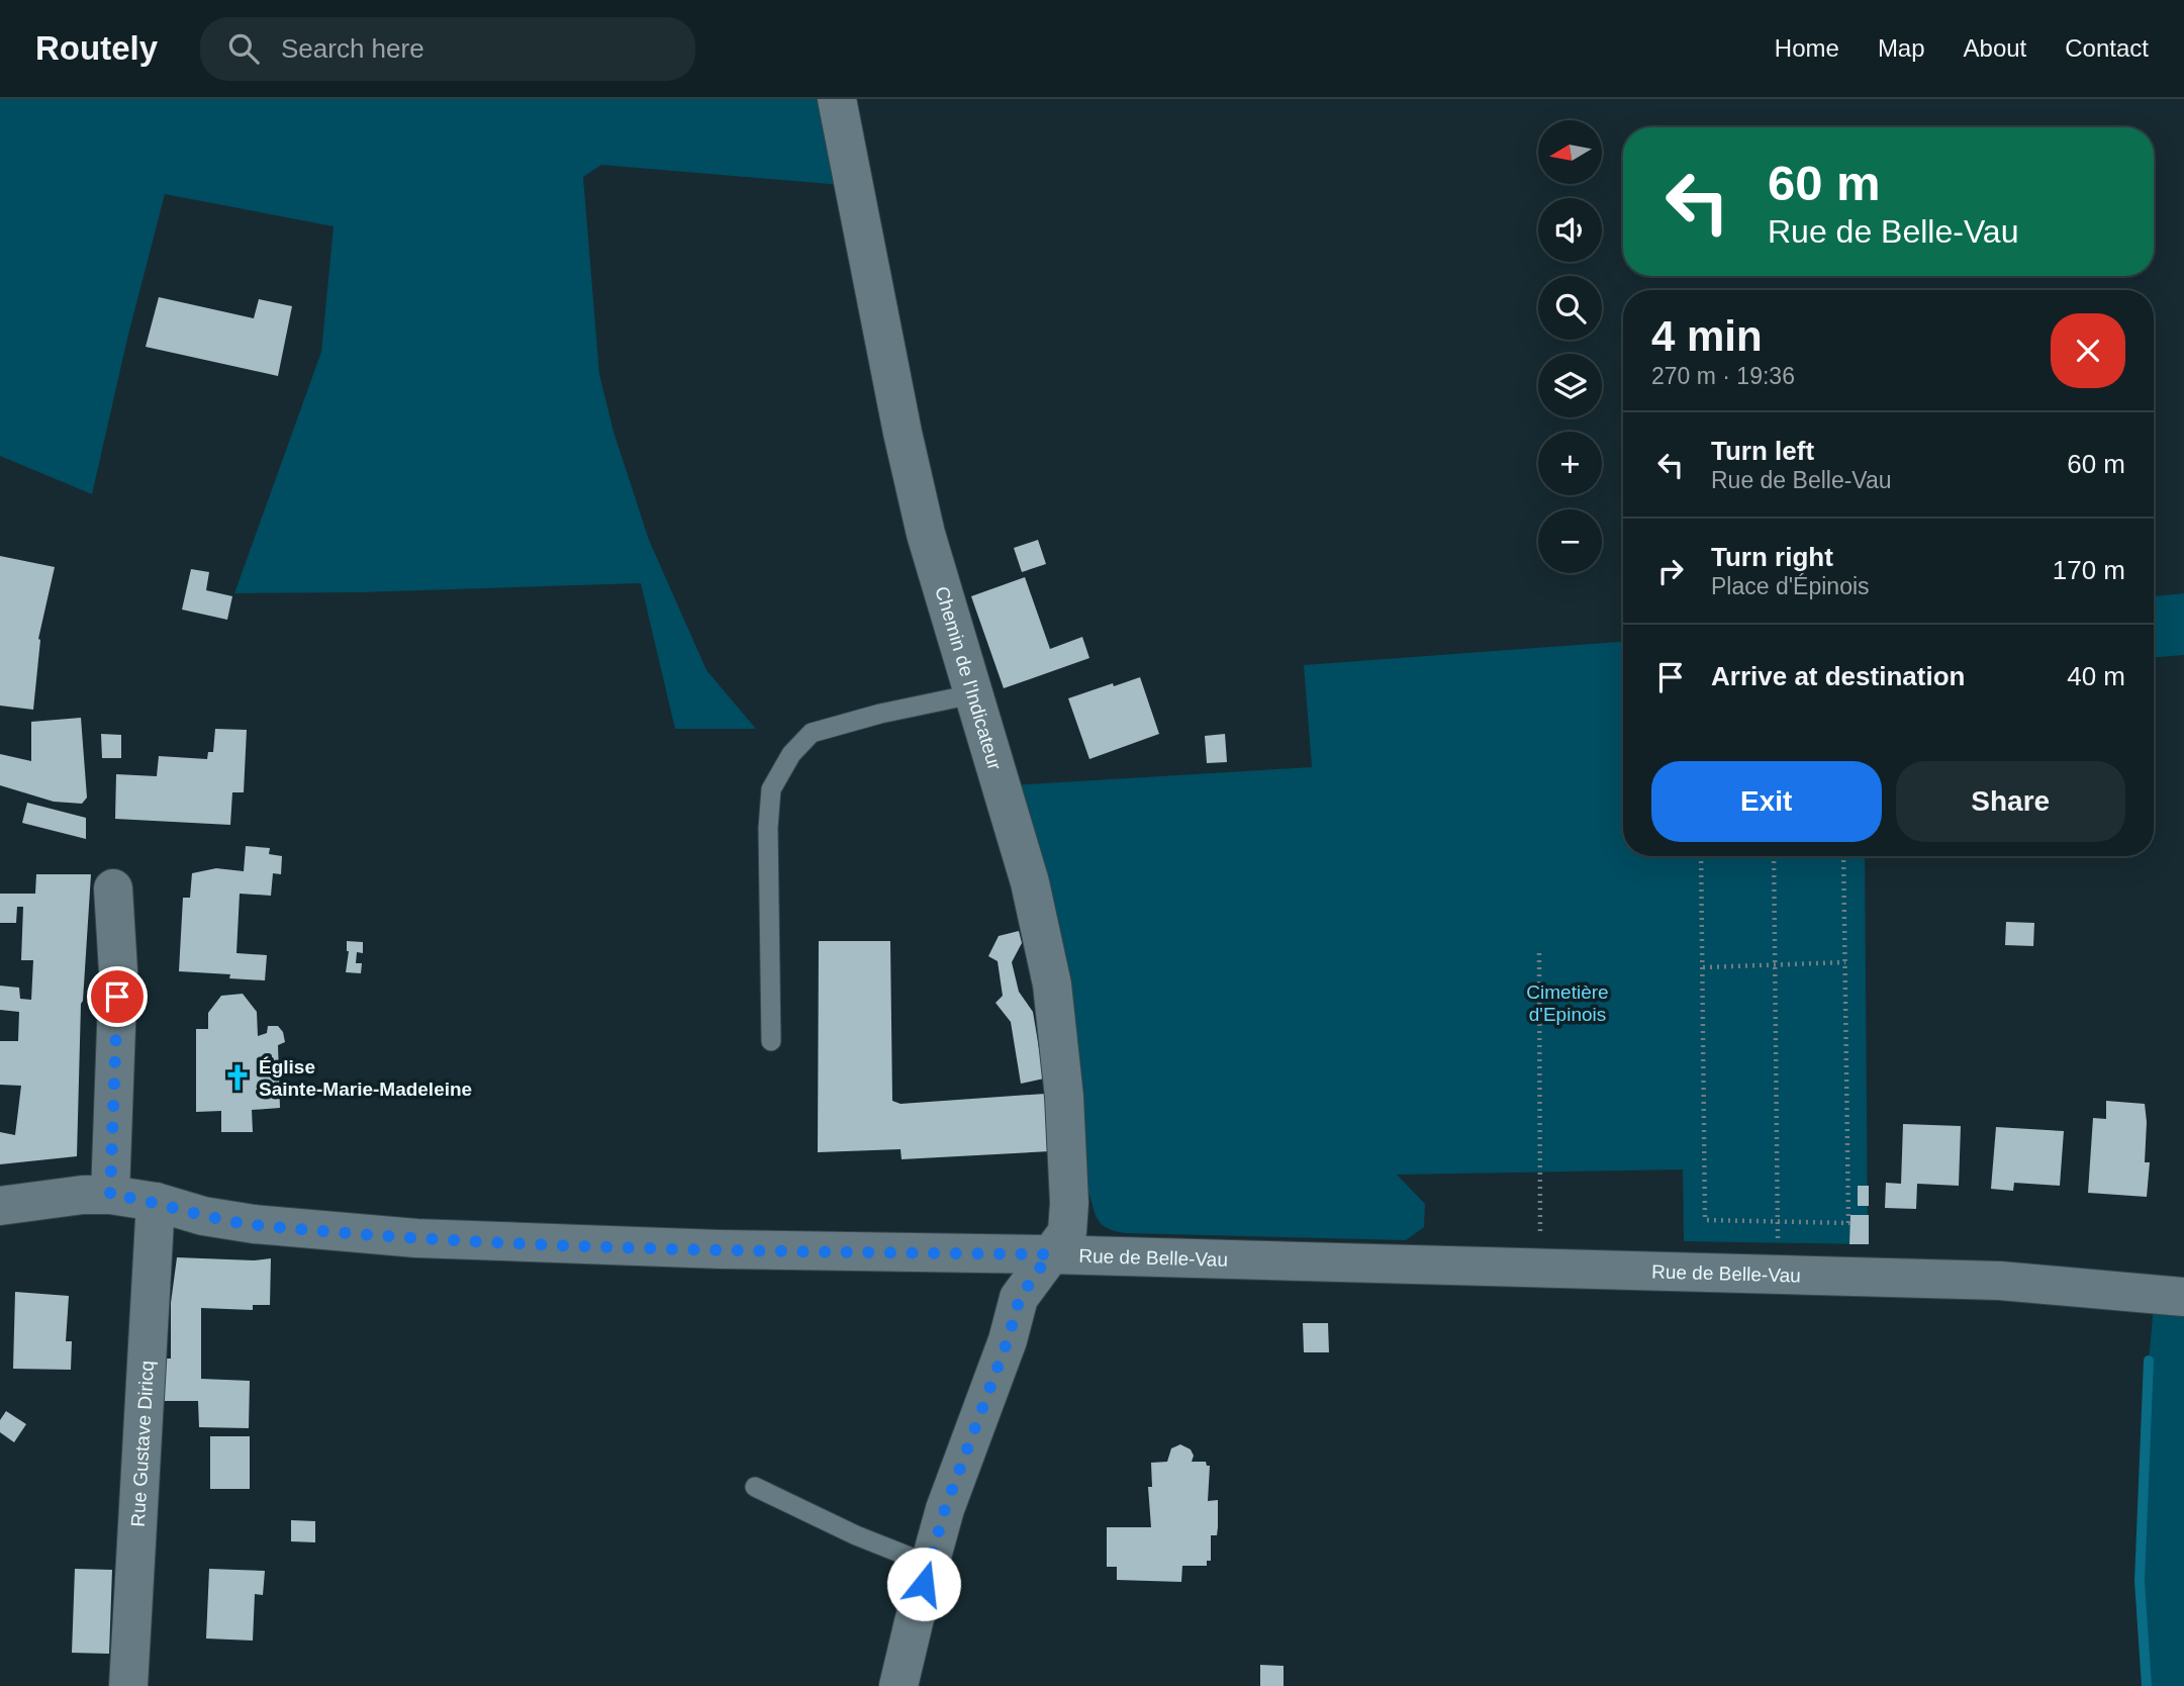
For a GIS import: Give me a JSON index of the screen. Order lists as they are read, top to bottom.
{
  "streets": {
    "street": ["Chemin de l'Indicateur", "Rue de Belle-Vau", "Rue Gustave Diricq"]
  },
  "crossings": [
    ["Chemin de l'Indicateur", "Rue de Belle-Vau"],
    ["Rue de Belle-Vau", "Rue Gustave Diricq"]
  ],
  "parks": ["Cimetière d'Epinois"],
  "places": {
    "church": ["Église Sainte-Marie-Madeleine"]
  },
  "north": "left",
  "page": {
    "header": "Routely",
    "search": "Search here",
    "nav": [
      "Home",
      "Map",
      "About",
      "Contact"
    ],
    "map_buttons": ["+", "−"],
    "turn": ["60 m", "Rue de Belle-Vau"],
    "heading": ["4 min", "270 m · 19:36"],
    "list": [
      {
        "name": "Turn left",
        "note": "Rue de Belle-Vau",
        "value": "60 m"
      },
      {
        "name": "Turn right",
        "note": "Place d'Épinois",
        "value": "170 m"
      },
      {
        "name": "Arrive at destination",
        "value": "40 m"
      }
    ],
    "buttons": ["Exit", "Share"]
  }
}
